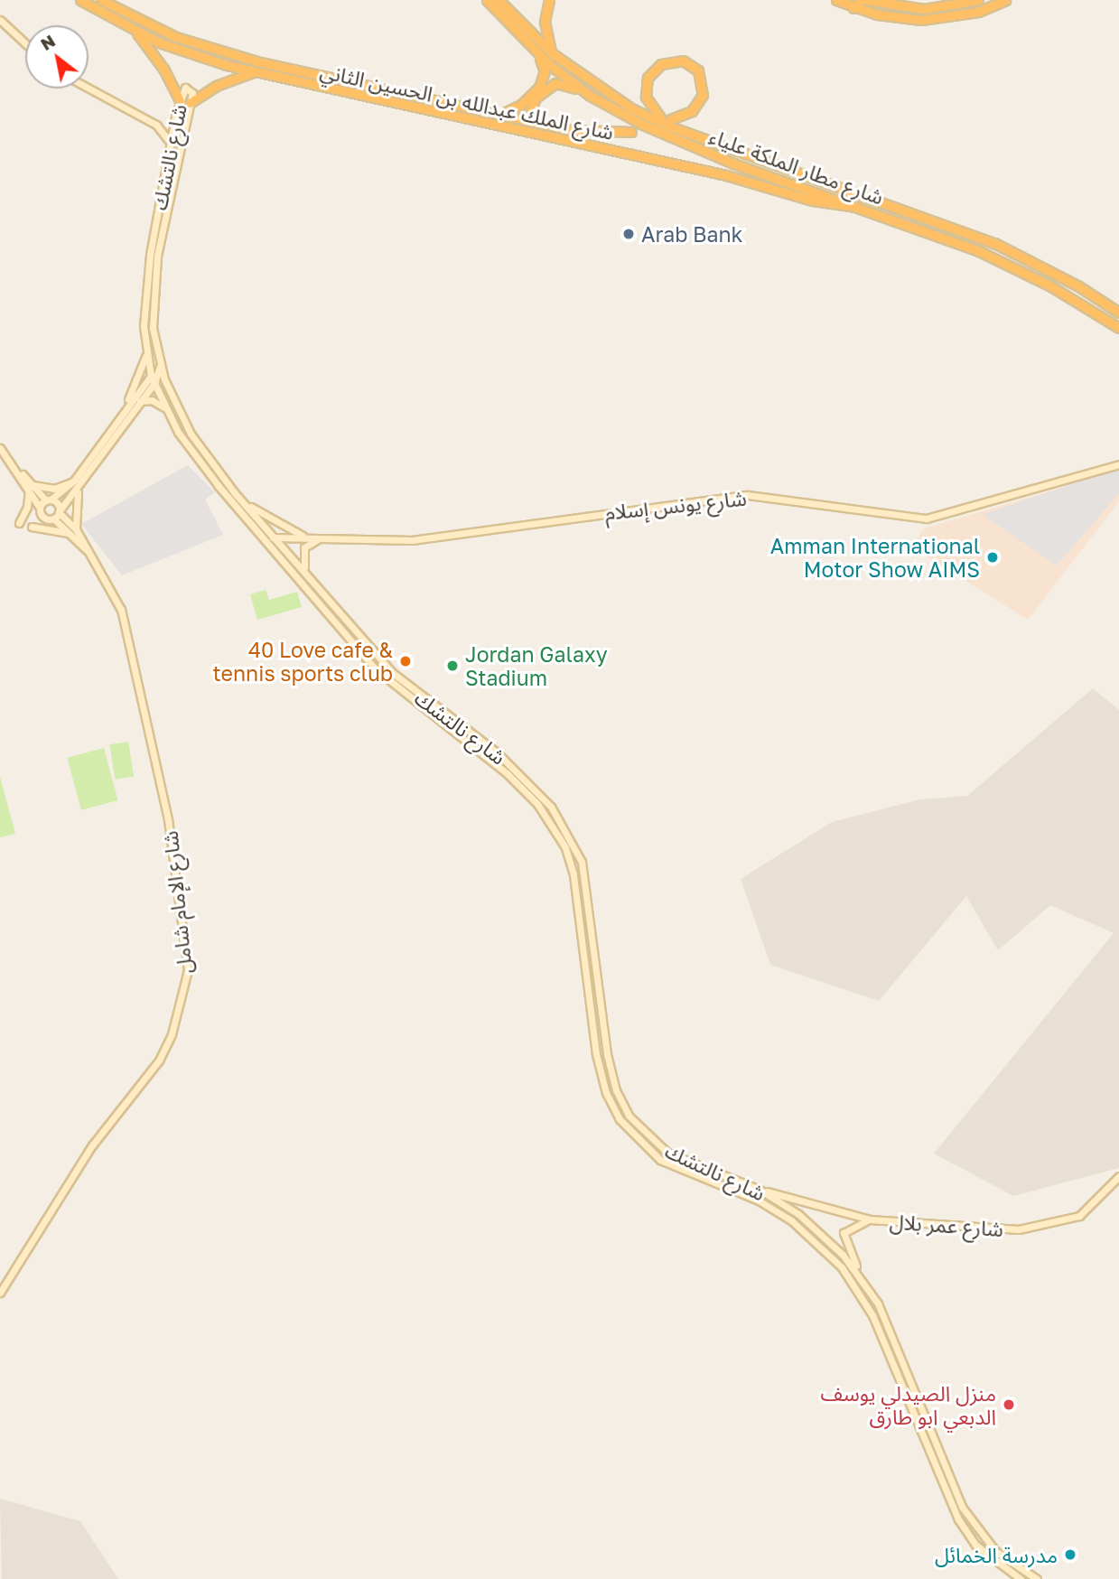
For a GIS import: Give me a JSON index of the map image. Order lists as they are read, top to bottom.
{
  "streets": {
    "highway": ["شارع الملك عبدالله بن الحسين الثاني", "شارع مطار الملكة علياء"],
    "main road": [
      "شارع نالتشك",
      "شارع يونس إسلام",
      "شارع الإمام شامل",
      "شارع عمر بلال"
    ]
  },
  "crossings": [
    ["شارع الملك عبدالله بن الحسين الثاني", "شارع مطار الملكة علياء"],
    ["شارع نالتشك", "شارع يونس إسلام"],
    ["شارع نالتشك", "شارع عمر بلال"]
  ],
  "places": [
    "Arab Bank",
    "Amman International Motor Show AIMS",
    "40 Love cafe & tennis sports club",
    "Jordan Galaxy Stadium",
    "منزل الصيدلي يوسف الدبعي ابو طارق",
    "مدرسة الخمائل"
  ],
  "north": "top left"
}
